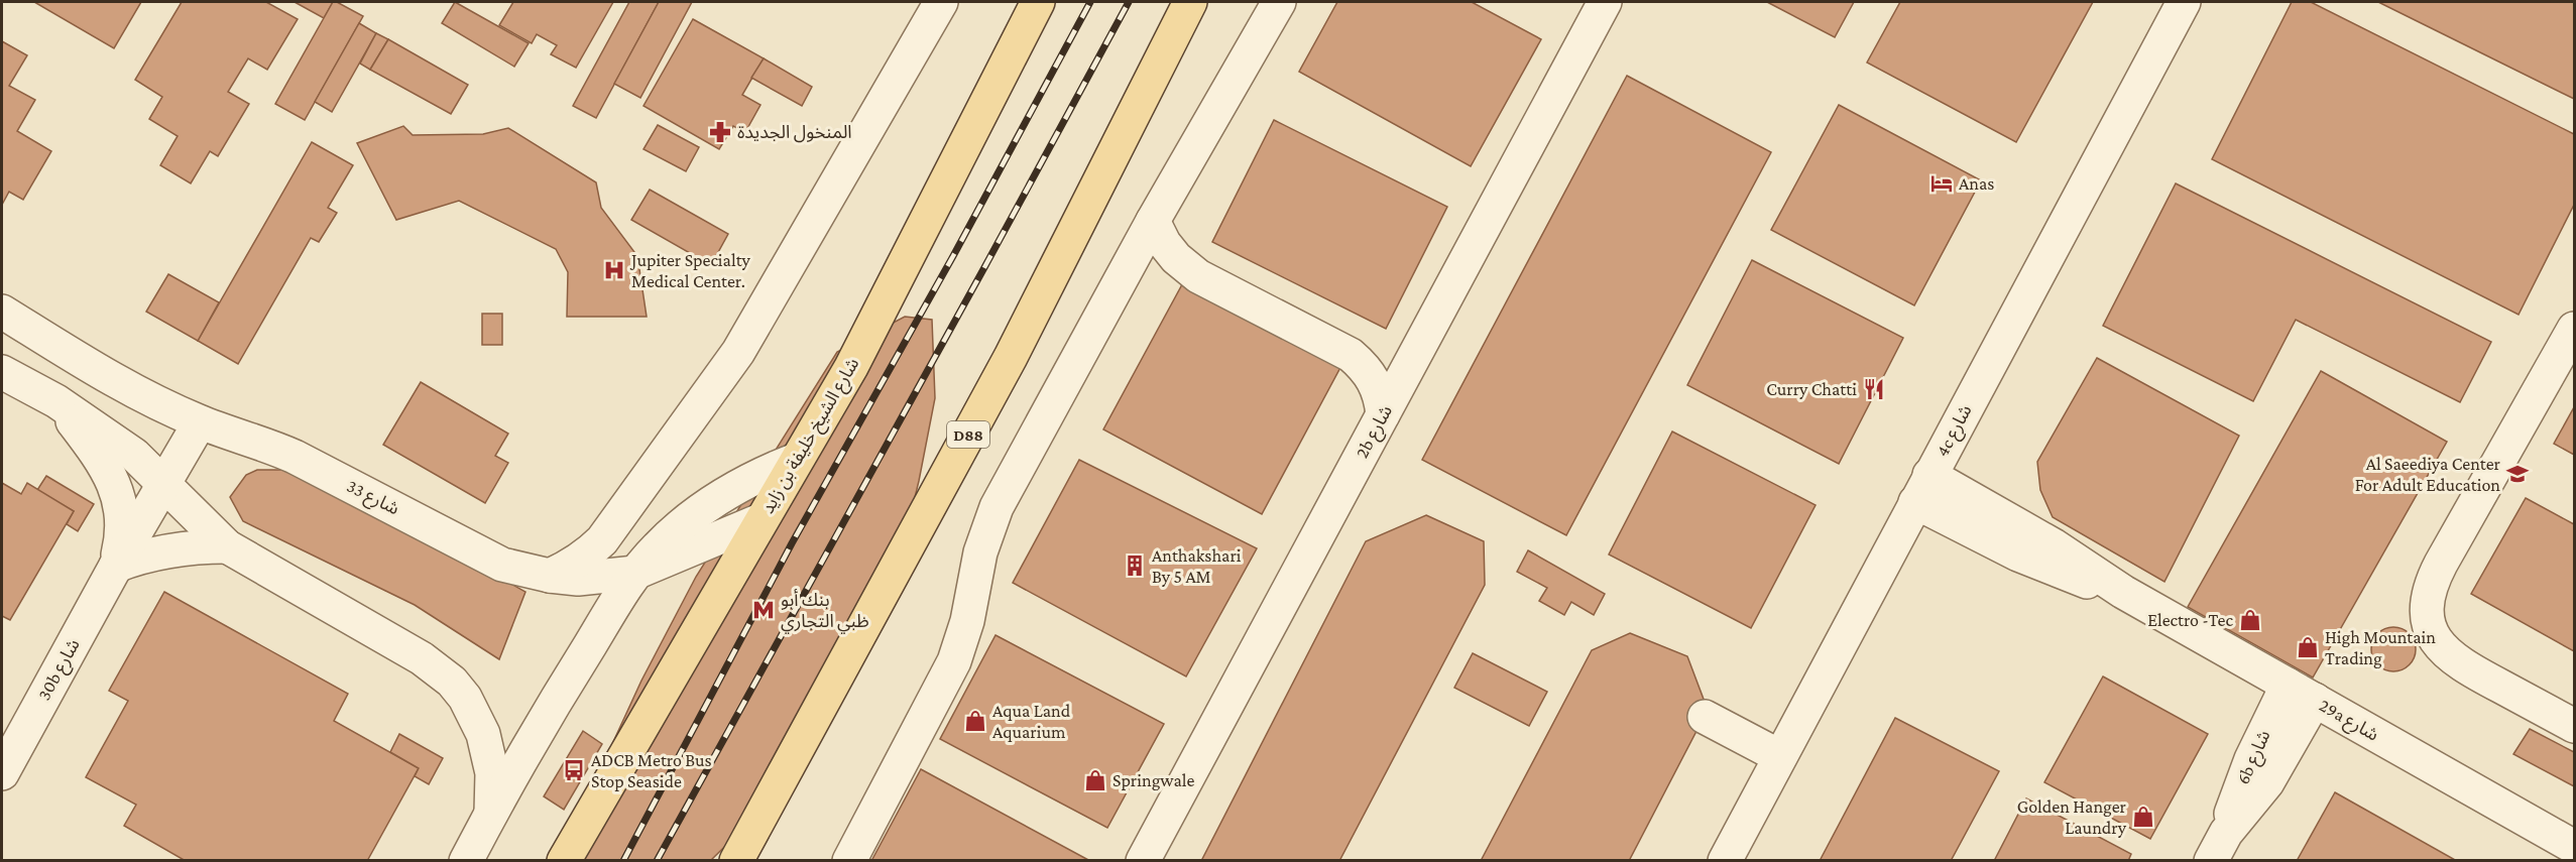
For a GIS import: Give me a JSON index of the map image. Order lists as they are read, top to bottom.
{
  "streets": {
    "main road": ["D88", "شارع الشيخ خليفة بن زايد"],
    "street": [
      "4c شارع",
      "2b شارع",
      "شارع 33",
      "30b شارع",
      "29a شارع",
      "6b شارع"
    ]
  },
  "crossings": [
    ["4c شارع", "29a شارع"],
    ["شارع الشيخ خليفة بن زايد", "شارع 33"],
    ["شارع 33", "30b شارع"],
    ["29a شارع", "6b شارع"]
  ],
  "places": {
    "pharmacy": ["المنخول الجديدة"],
    "hotel": ["Anas"],
    "hospital": ["Jupiter Specialty Medical Center."],
    "restaurant": ["Curry Chatti"],
    "school or university": ["Al Saeediya Center For Adult Education"],
    "building": ["Anthakshari By 5 AM"],
    "metro station": ["بنك أبو ظبي التجاري"],
    "shop": [
      "Electro -Tec",
      "High Mountain Trading",
      "Aqua Land Aquarium",
      "Springwale",
      "Golden Hanger Laundry"
    ],
    "bus stop": ["ADCB Metro Bus Stop Seaside"]
  }
}
